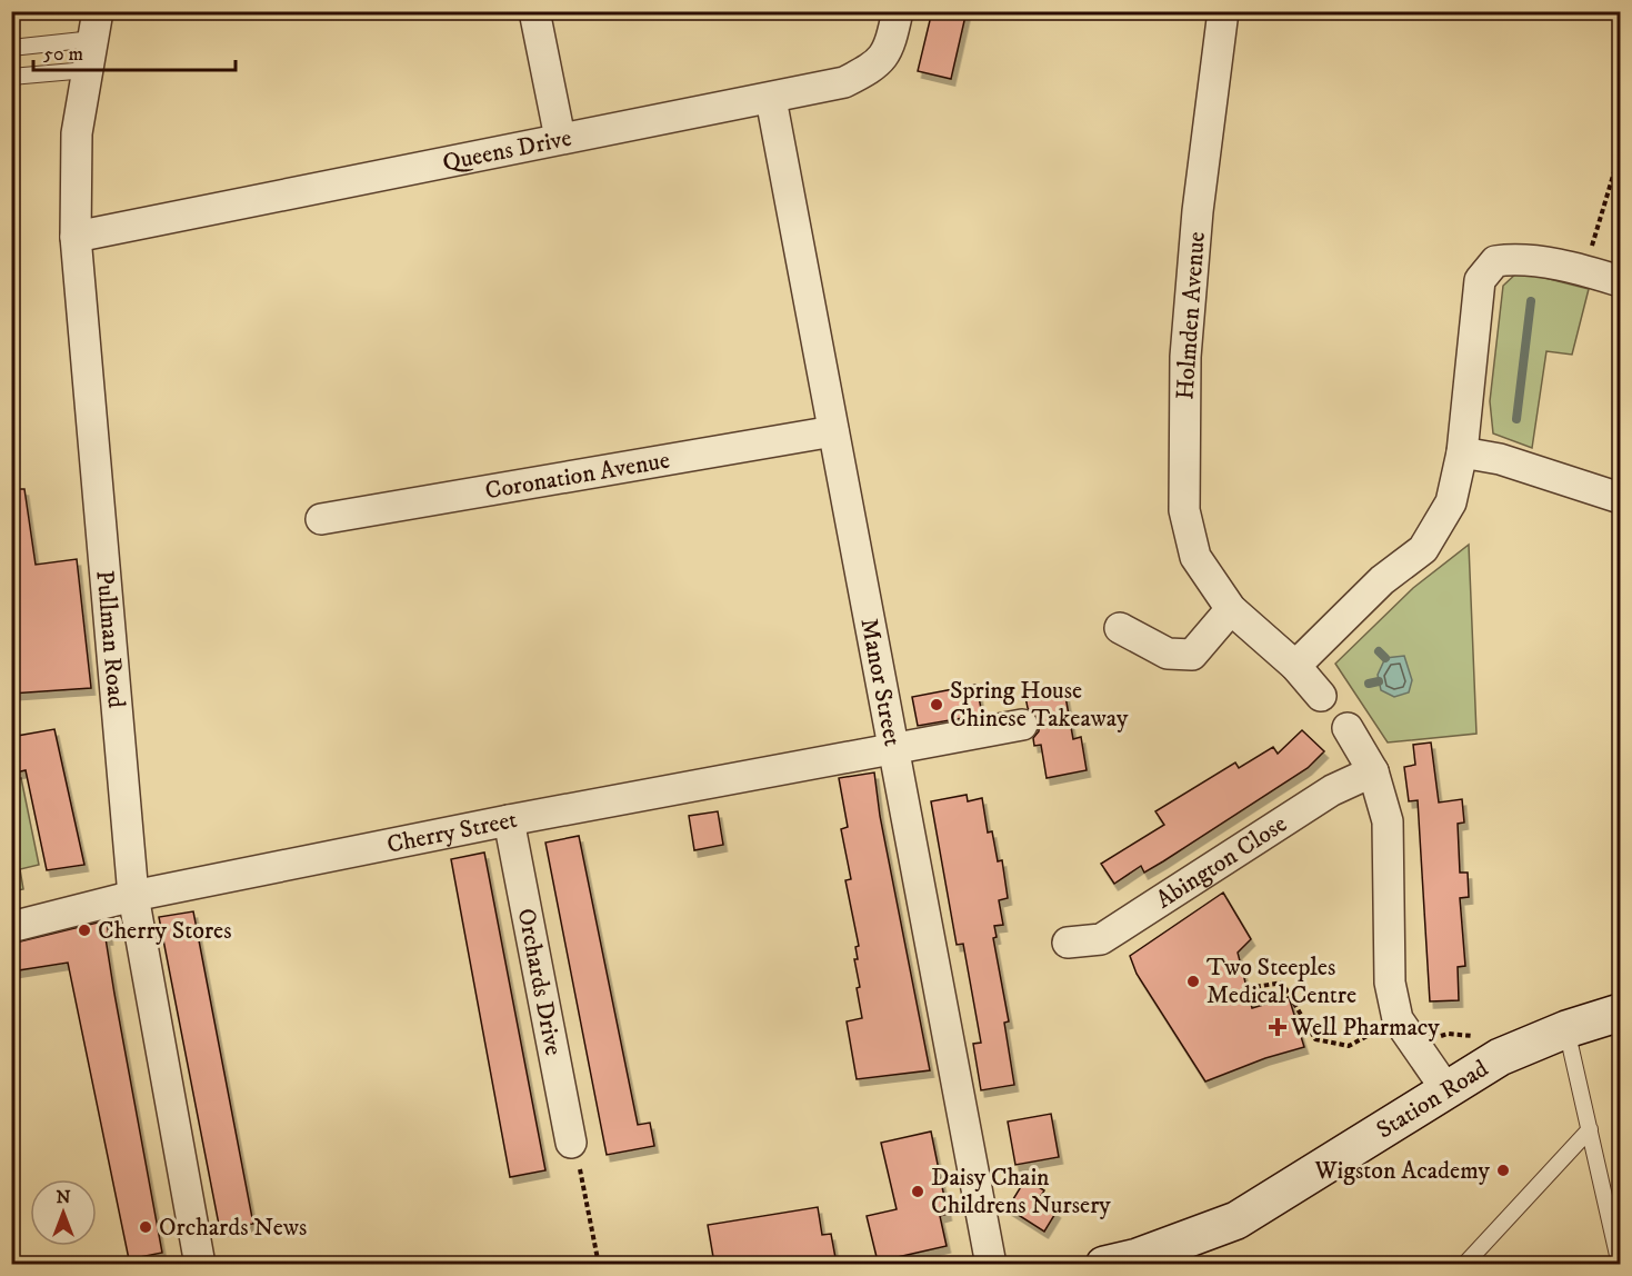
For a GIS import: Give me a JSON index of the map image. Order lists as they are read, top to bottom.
{
  "streets": {
    "main road": ["Station Road"],
    "street": [
      "Queens Drive",
      "Holmden Avenue",
      "Coronation Avenue",
      "Pullman Road",
      "Manor Street",
      "Cherry Street",
      "Abington Close",
      "Orchards Drive"
    ]
  },
  "crossings": [
    ["Queens Drive", "Pullman Road"],
    ["Queens Drive", "Manor Street"],
    ["Coronation Avenue", "Manor Street"],
    ["Pullman Road", "Cherry Street"],
    ["Manor Street", "Cherry Street"],
    ["Cherry Street", "Orchards Drive"]
  ],
  "places": {
    "other": [
      "Spring House Chinese Takeaway",
      "Cherry Stores",
      "Two Steeples Medical Centre",
      "Wigston Academy",
      "Daisy Chain Childrens Nursery",
      "Orchards News"
    ],
    "health": ["Well Pharmacy"]
  },
  "scale_bar": "50 m",
  "north": "top"
}
